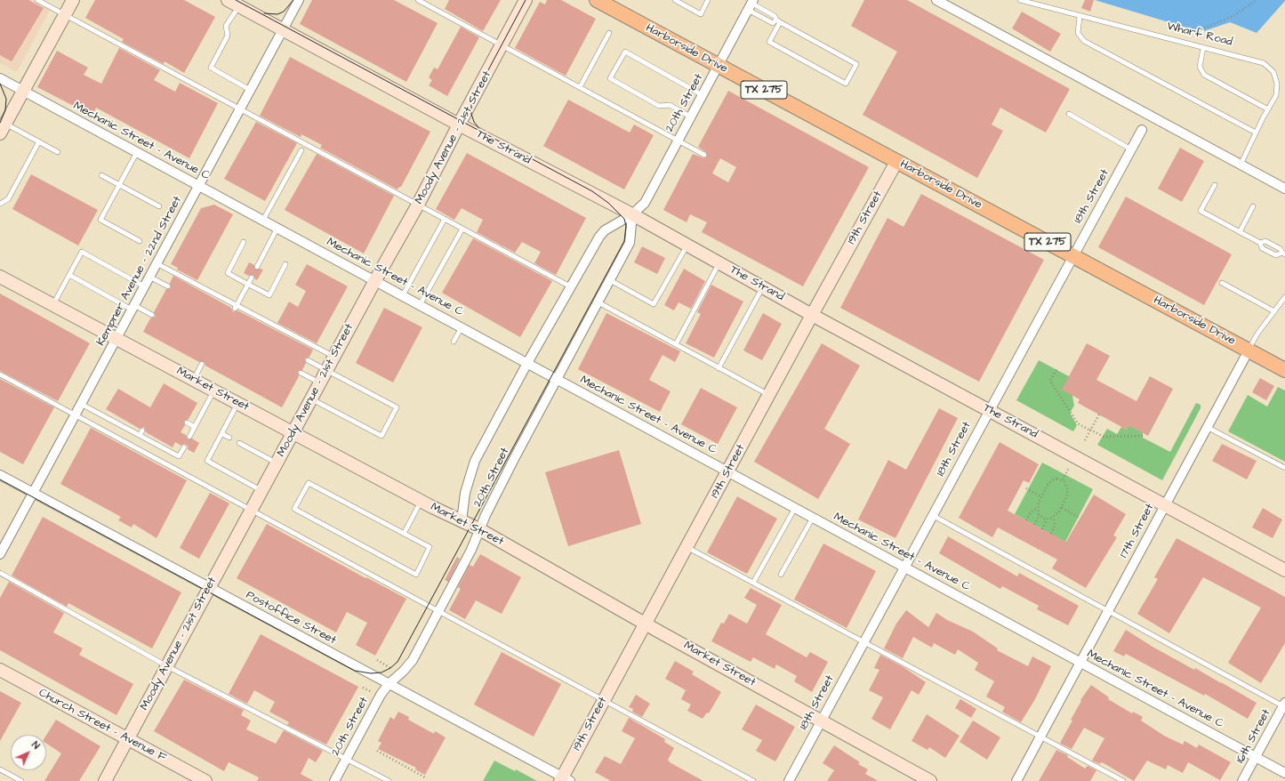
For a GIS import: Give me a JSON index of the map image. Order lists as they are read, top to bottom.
{
  "streets": {
    "main road": ["Harborside Drive", "TX 275"],
    "street": [
      "20th Street",
      "Moody Avenue - 21st Street",
      "Mechanic Street - Avenue C",
      "The Strand",
      "18th Street",
      "19th Street",
      "Kempner Avenue - 22nd Street",
      "Market Street",
      "17th Street",
      "Postoffice Street",
      "Church Street - Avenue F",
      "16th Street"
    ],
    "lane": ["Wharf Road"]
  },
  "crossings": [
    ["Harborside Drive", "20th Street"],
    ["Harborside Drive", "18th Street"],
    ["Harborside Drive", "19th Street"],
    ["Harborside Drive", "17th Street"],
    ["20th Street", "Mechanic Street - Avenue C"],
    ["20th Street", "The Strand"],
    ["20th Street", "Market Street"],
    ["20th Street", "Postoffice Street"],
    ["Moody Avenue - 21st Street", "Mechanic Street - Avenue C"],
    ["Moody Avenue - 21st Street", "The Strand"],
    ["Moody Avenue - 21st Street", "Market Street"],
    ["Moody Avenue - 21st Street", "Postoffice Street"],
    ["Moody Avenue - 21st Street", "Church Street - Avenue F"],
    ["Mechanic Street - Avenue C", "18th Street"],
    ["Mechanic Street - Avenue C", "19th Street"],
    ["Mechanic Street - Avenue C", "Kempner Avenue - 22nd Street"],
    ["Mechanic Street - Avenue C", "17th Street"],
    ["Mechanic Street - Avenue C", "16th Street"],
    ["The Strand", "18th Street"],
    ["The Strand", "19th Street"],
    ["The Strand", "Kempner Avenue - 22nd Street"],
    ["The Strand", "17th Street"],
    ["18th Street", "Market Street"],
    ["19th Street", "Market Street"],
    ["19th Street", "Postoffice Street"],
    ["Kempner Avenue - 22nd Street", "Market Street"],
    ["Kempner Avenue - 22nd Street", "Postoffice Street"]
  ],
  "north": "top right"
}
